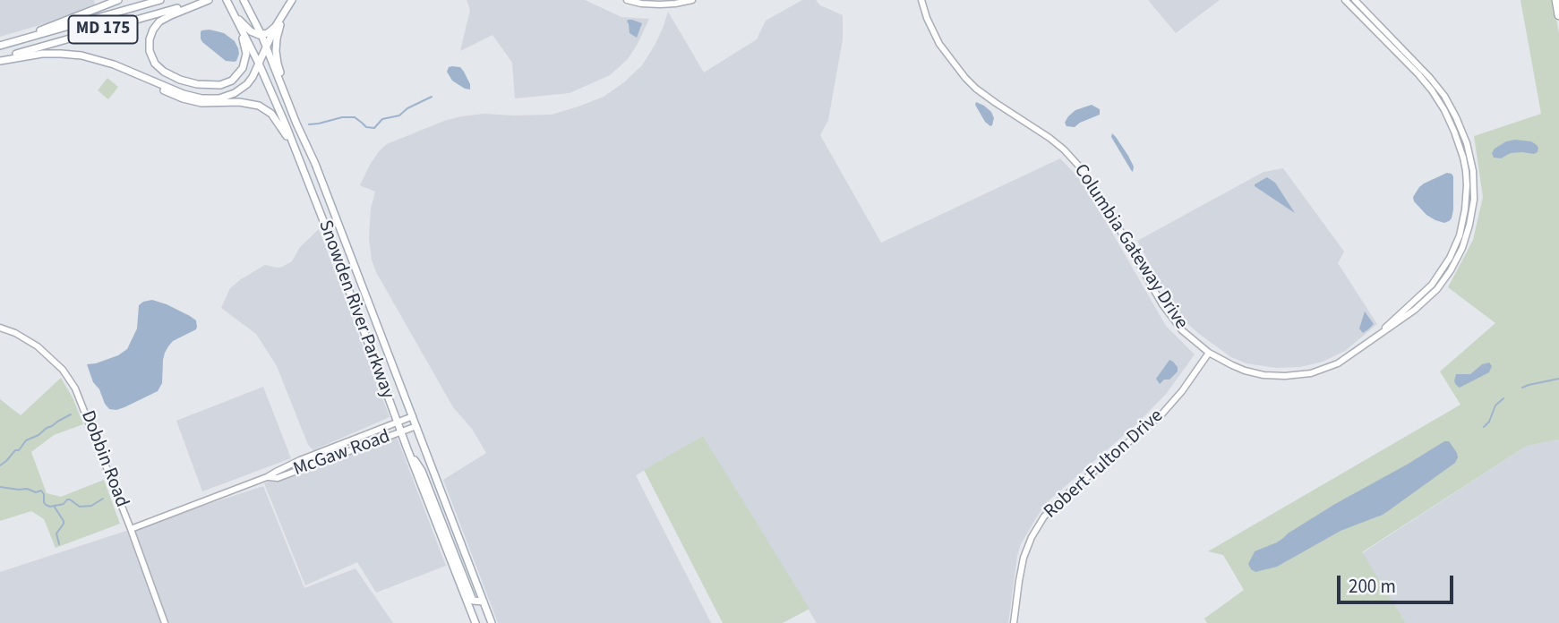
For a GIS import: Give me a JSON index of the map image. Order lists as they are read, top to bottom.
{
  "streets": {
    "main road": ["MD 175", "Snowden River Parkway"],
    "street": [
      "Columbia Gateway Drive",
      "McGaw Road",
      "Dobbin Road",
      "Robert Fulton Drive"
    ]
  },
  "crossings": [
    ["Columbia Gateway Drive", "Robert Fulton Drive"],
    ["Snowden River Parkway", "McGaw Road"],
    ["McGaw Road", "Dobbin Road"]
  ],
  "scale_bar": "200 m"
}
